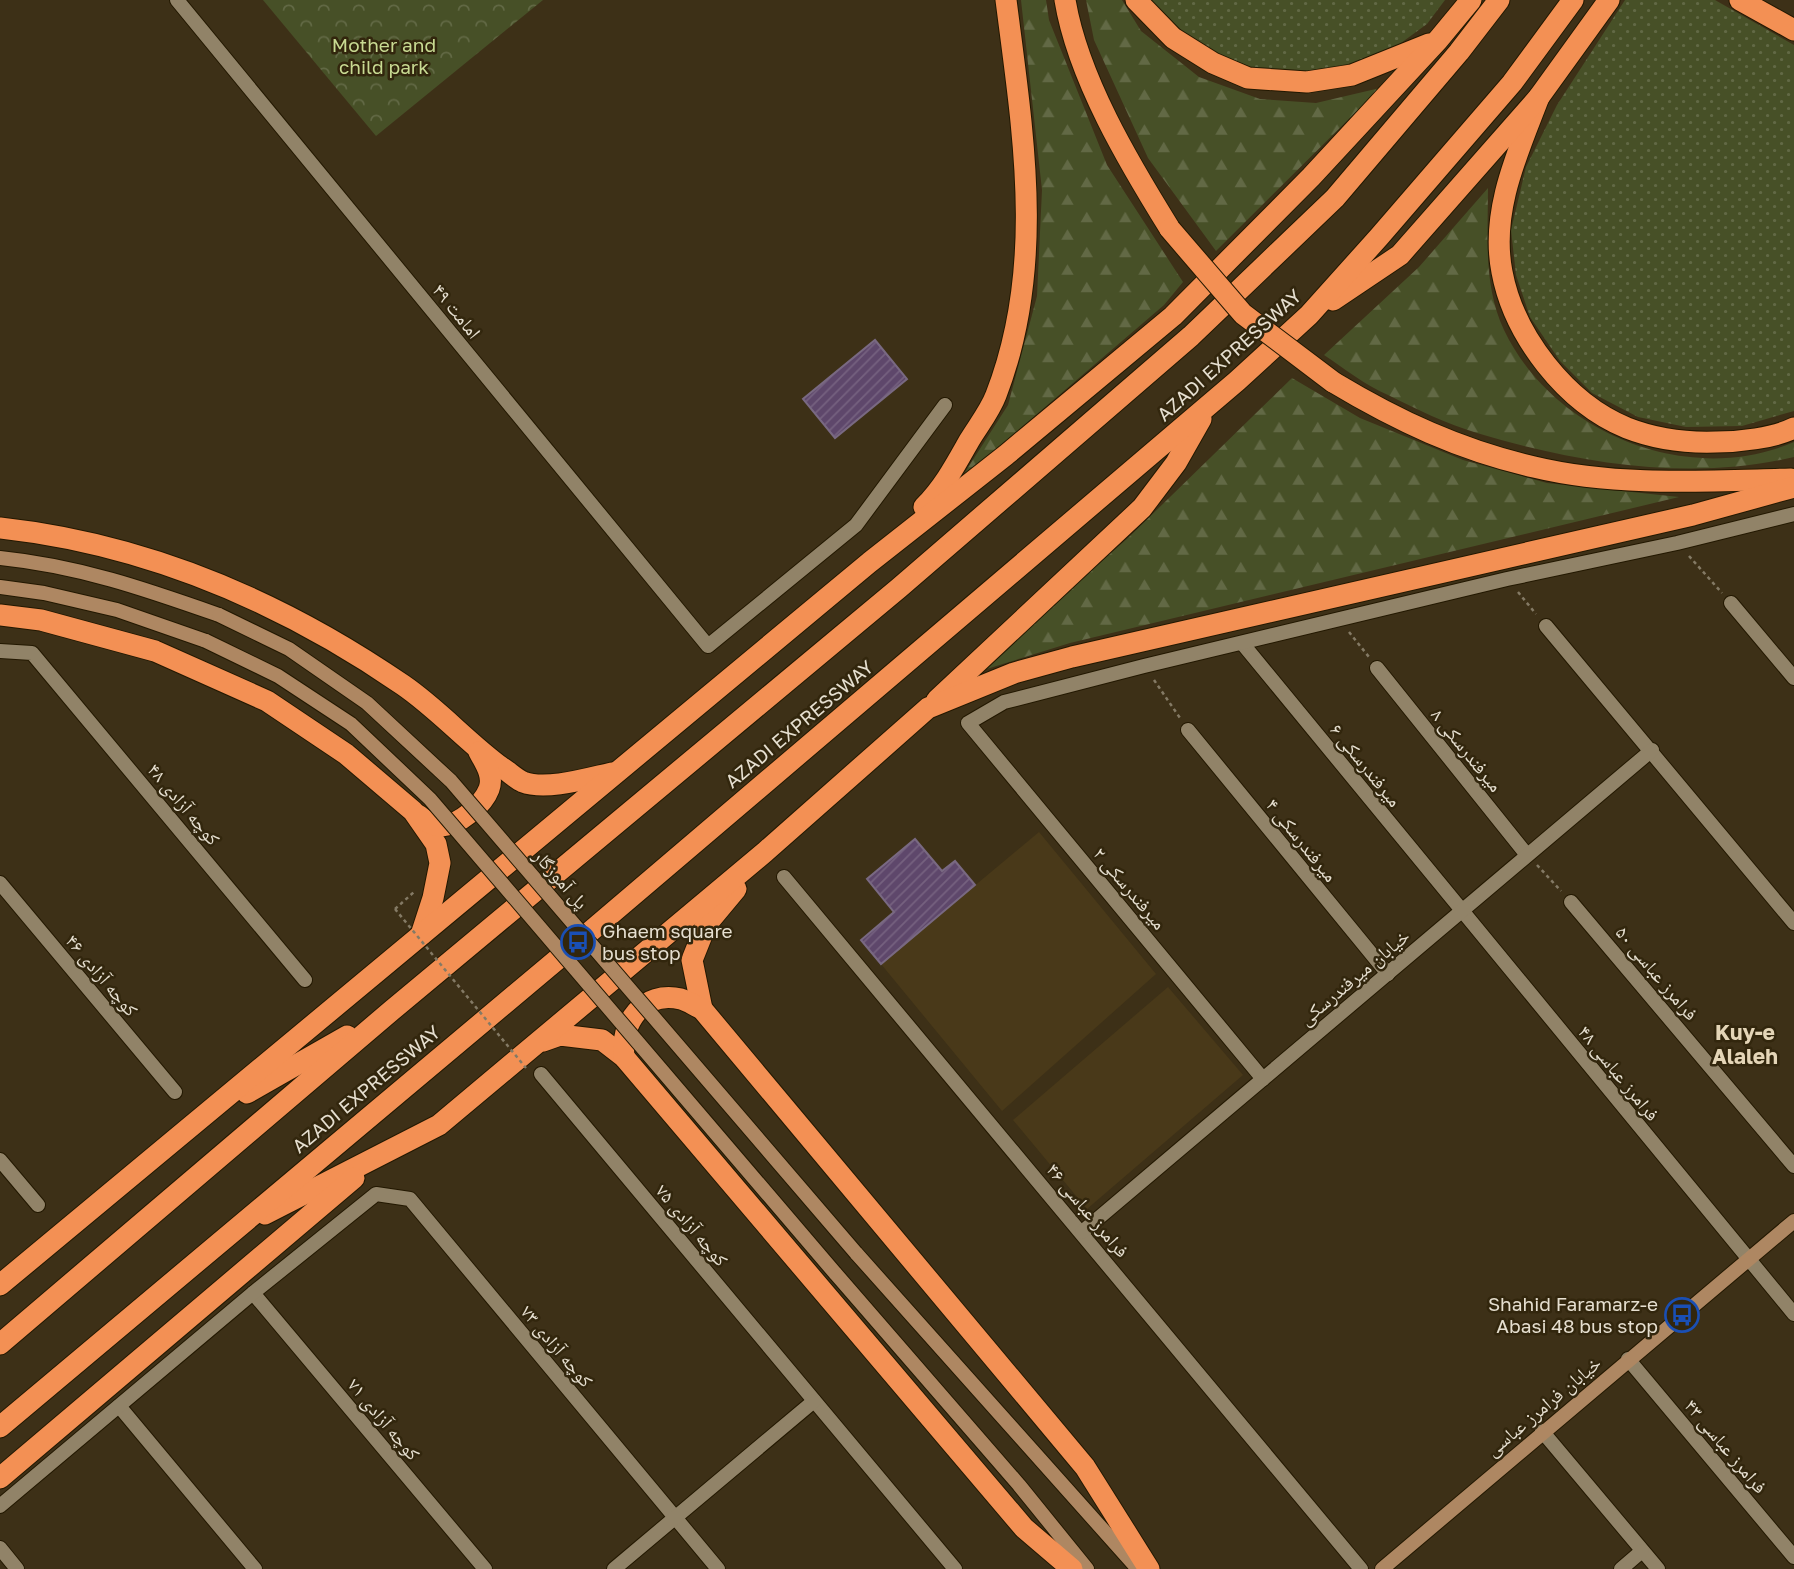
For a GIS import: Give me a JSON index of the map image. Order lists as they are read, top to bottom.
{
  "streets": {
    "highway": ["AZADI EXPRESSWAY"],
    "main road": ["پل آموزگار", "خیابان فرامرز عباسی"],
    "street": [
      "امامت ۴۹",
      "میرفندرسکی ۸",
      "میرفندرسکی ۶",
      "کوچه آزادی ۴۸",
      "میرفندرسکی ۴",
      "میرفندرسکی ۲",
      "فرامرز عباسی ۵۰",
      "کوچه آزادی ۴۶",
      "خیابان میرفندرسکی",
      "فرامرز عباسی ۴۸",
      "فرامرز عباسی ۴۶",
      "کوچه آزادی ۷۵",
      "کوچه آزادی ۷۳",
      "کوچه آزادی ۷۱",
      "فرامرز عباسی ۴۳"
    ]
  },
  "crossings": [
    ["میرفندرسکی ۸", "خیابان میرفندرسکی"],
    ["میرفندرسکی ۶", "خیابان میرفندرسکی"],
    ["میرفندرسکی ۶", "فرامرز عباسی ۴۸"],
    ["میرفندرسکی ۴", "خیابان میرفندرسکی"],
    ["میرفندرسکی ۲", "خیابان میرفندرسکی"],
    ["خیابان میرفندرسکی", "فرامرز عباسی ۴۸"],
    ["خیابان میرفندرسکی", "فرامرز عباسی ۴۶"],
    ["فرامرز عباسی ۴۸", "خیابان فرامرز عباسی"],
    ["کوچه آزادی ۷۳", "کوچه آزادی ۷۱"],
    ["خیابان فرامرز عباسی", "فرامرز عباسی ۴۳"]
  ],
  "districts": ["Kuy-e Alaleh"],
  "parks": ["Mother and child park"],
  "places": {
    "bus stop": ["Ghaem square bus stop", "Shahid Faramarz-e Abasi 48 bus stop"]
  }
}
